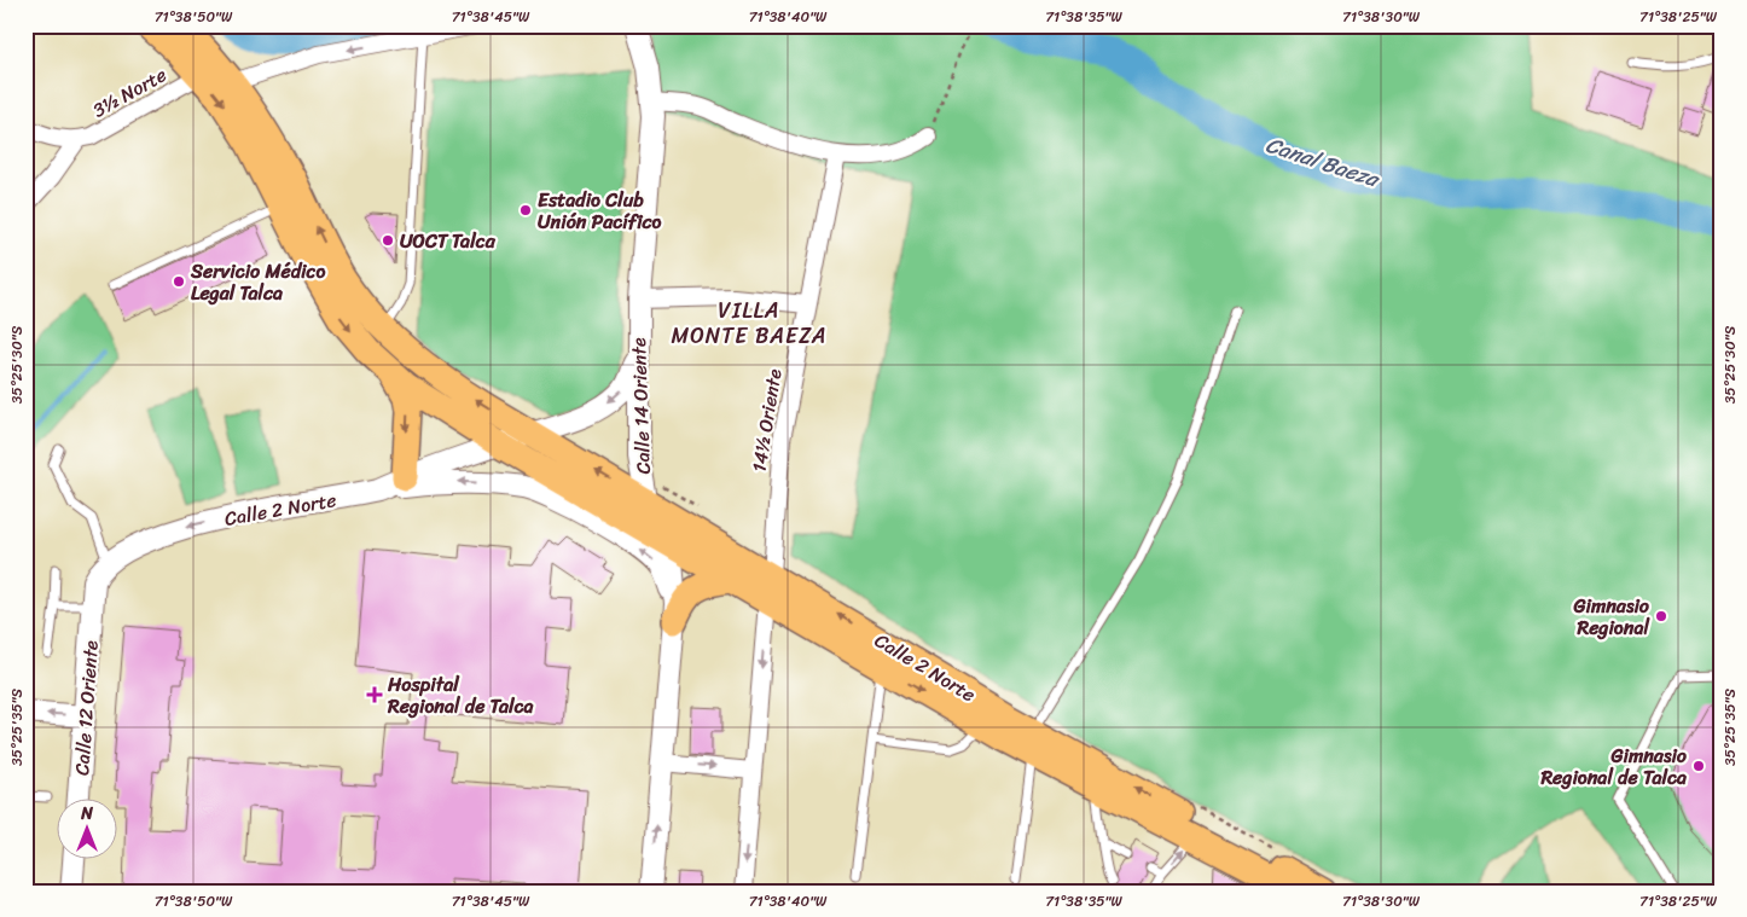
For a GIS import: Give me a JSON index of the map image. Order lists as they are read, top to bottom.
{
  "streets": {
    "main road": ["Calle 2 Norte"],
    "street": [
      "3½ Norte",
      "Calle 14 Oriente",
      "14½ Oriente",
      "Calle 12 Oriente"
    ]
  },
  "crossings": [
    ["Calle 14 Oriente", "Calle 2 Norte"],
    ["14½ Oriente", "Calle 2 Norte"]
  ],
  "districts": ["VILLA MONTE BAEZA"],
  "water": ["Canal Baeza"],
  "places": {
    "other": [
      "Estadio Club Unión Pacífico",
      "UOCT Talca",
      "Servicio Médico Legal Talca",
      "Gimnasio Regional",
      "Gimnasio Regional de Talca"
    ],
    "health": ["Hospital Regional de Talca"]
  },
  "north": "top",
  "coordinates": [
    "71°38'50\"W",
    "71°38'45\"W",
    "71°38'40\"W",
    "71°38'35\"W",
    "71°38'30\"W",
    "71°38'25\"W",
    "35°25'30\"S",
    "35°25'35\"S"
  ]
}
